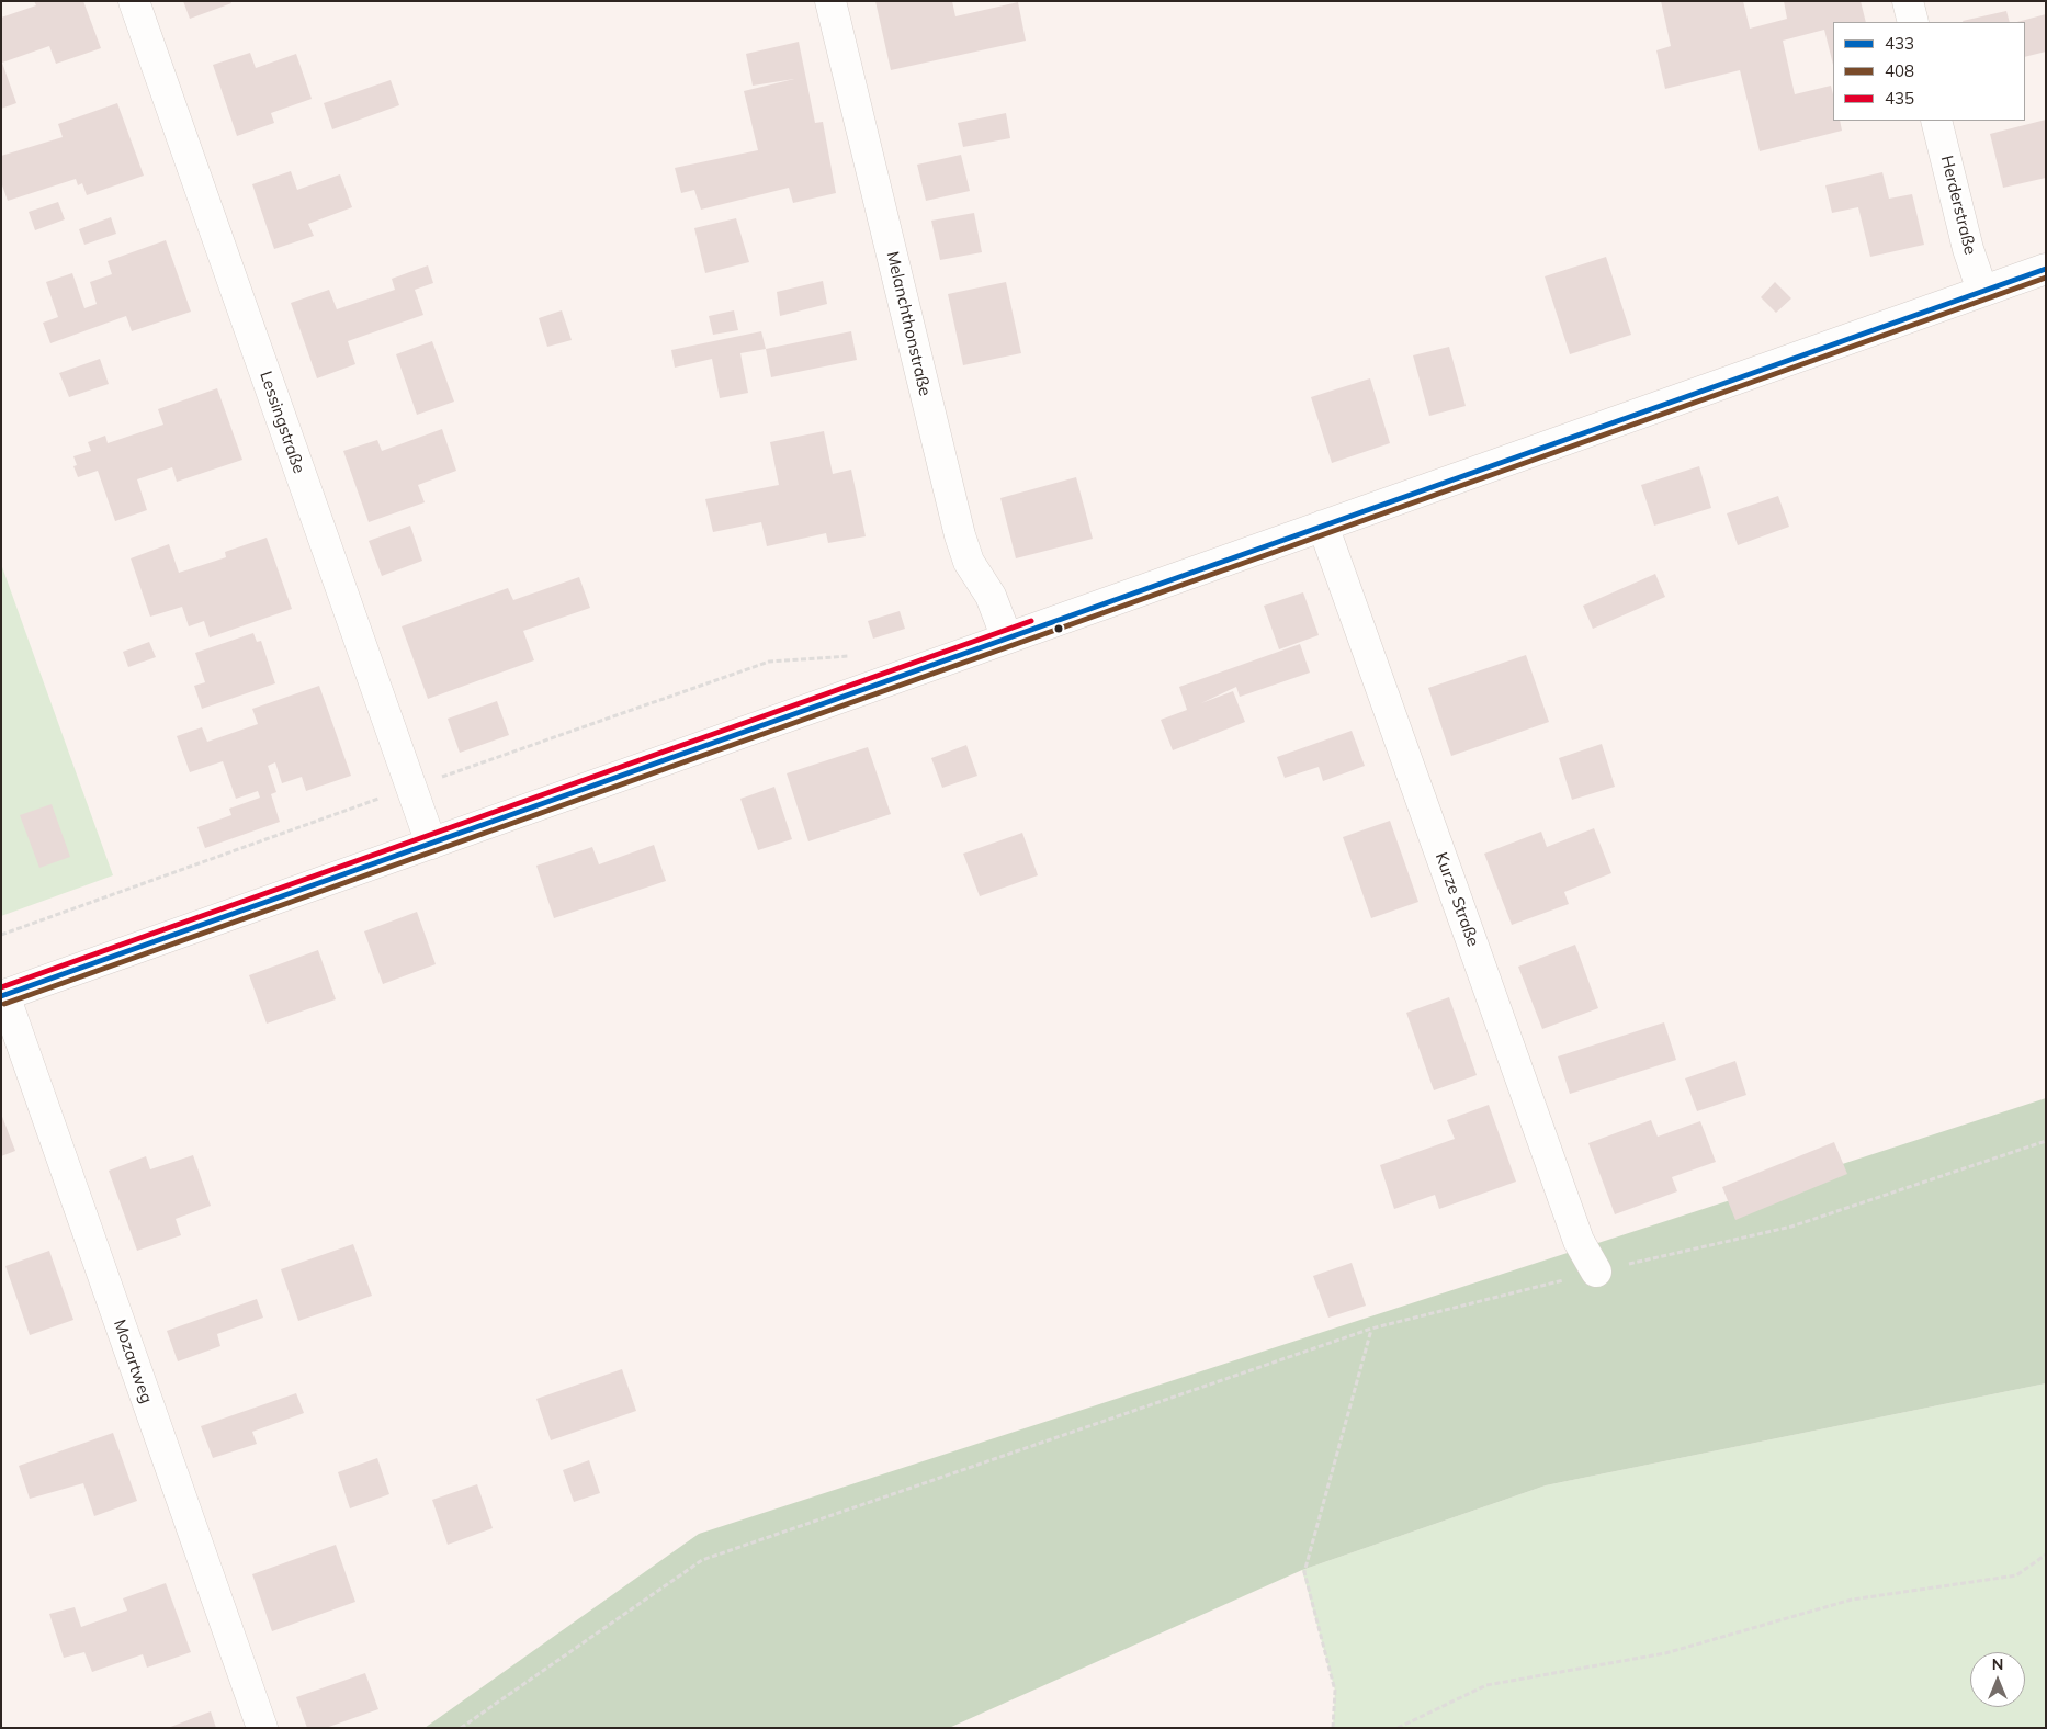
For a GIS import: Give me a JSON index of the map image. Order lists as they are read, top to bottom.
{
  "streets": {
    "street": [
      "Herderstraße",
      "Melanchthonstraße",
      "Lessingstraße",
      "Kurze Straße",
      "Mozartweg"
    ]
  },
  "lines": ["transit line 433", "transit line 408", "transit line 435"],
  "legend": ["433", "408", "435"],
  "north": "top"
}
